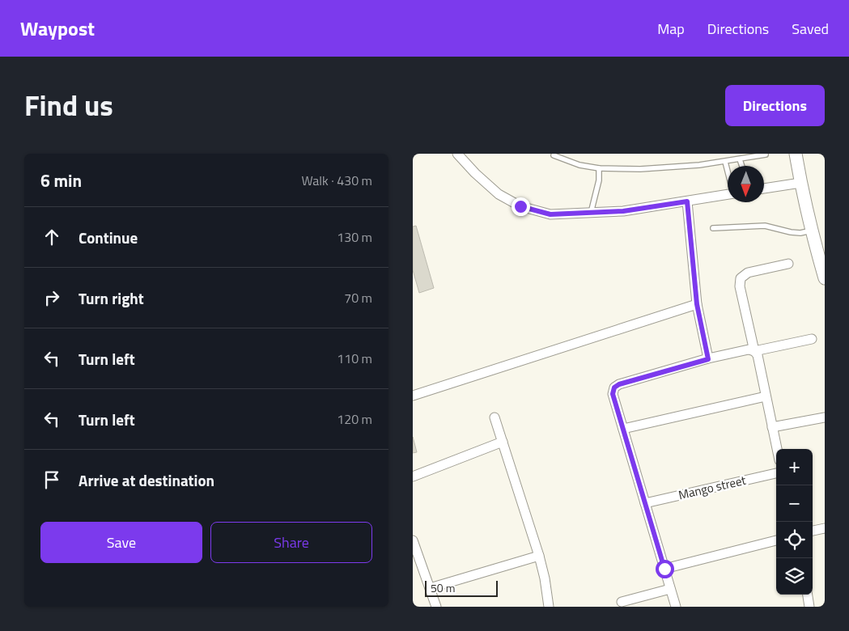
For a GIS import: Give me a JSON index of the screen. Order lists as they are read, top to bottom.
{
  "streets": {
    "street": ["Mango street"]
  },
  "scale_bar": "50 m",
  "north": "bottom",
  "page": {
    "header": "Waypost",
    "nav": ["Map", "Directions", "Saved"],
    "title": "Find us",
    "buttons": [
      "Directions",
      ["Save", "Share"]
    ],
    "heading": ["6 min", "Walk · 430 m"],
    "list": [
      ["Continue", "130 m"],
      ["Turn right", "70 m"],
      ["Turn left", "110 m"],
      ["Turn left", "120 m"],
      "Arrive at destination"
    ],
    "map_buttons": ["+", "−"],
    "scale": "50 m"
  }
}
